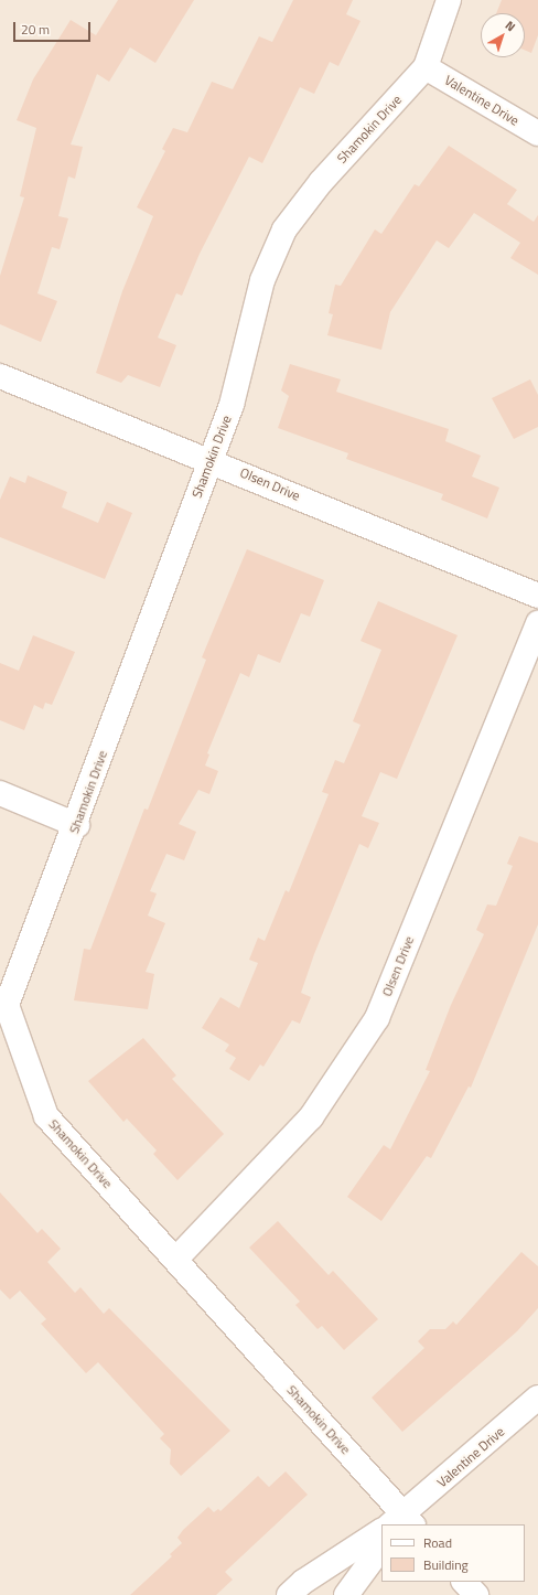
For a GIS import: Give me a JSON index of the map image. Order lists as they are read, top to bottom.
{
  "streets": {
    "street": ["Valentine Drive", "Shamokin Drive", "Olsen Drive"]
  },
  "crossings": [
    ["Valentine Drive", "Shamokin Drive"],
    ["Shamokin Drive", "Olsen Drive"]
  ],
  "legend": ["Road", "Building"],
  "scale_bar": "20 m",
  "north": "top right"
}
